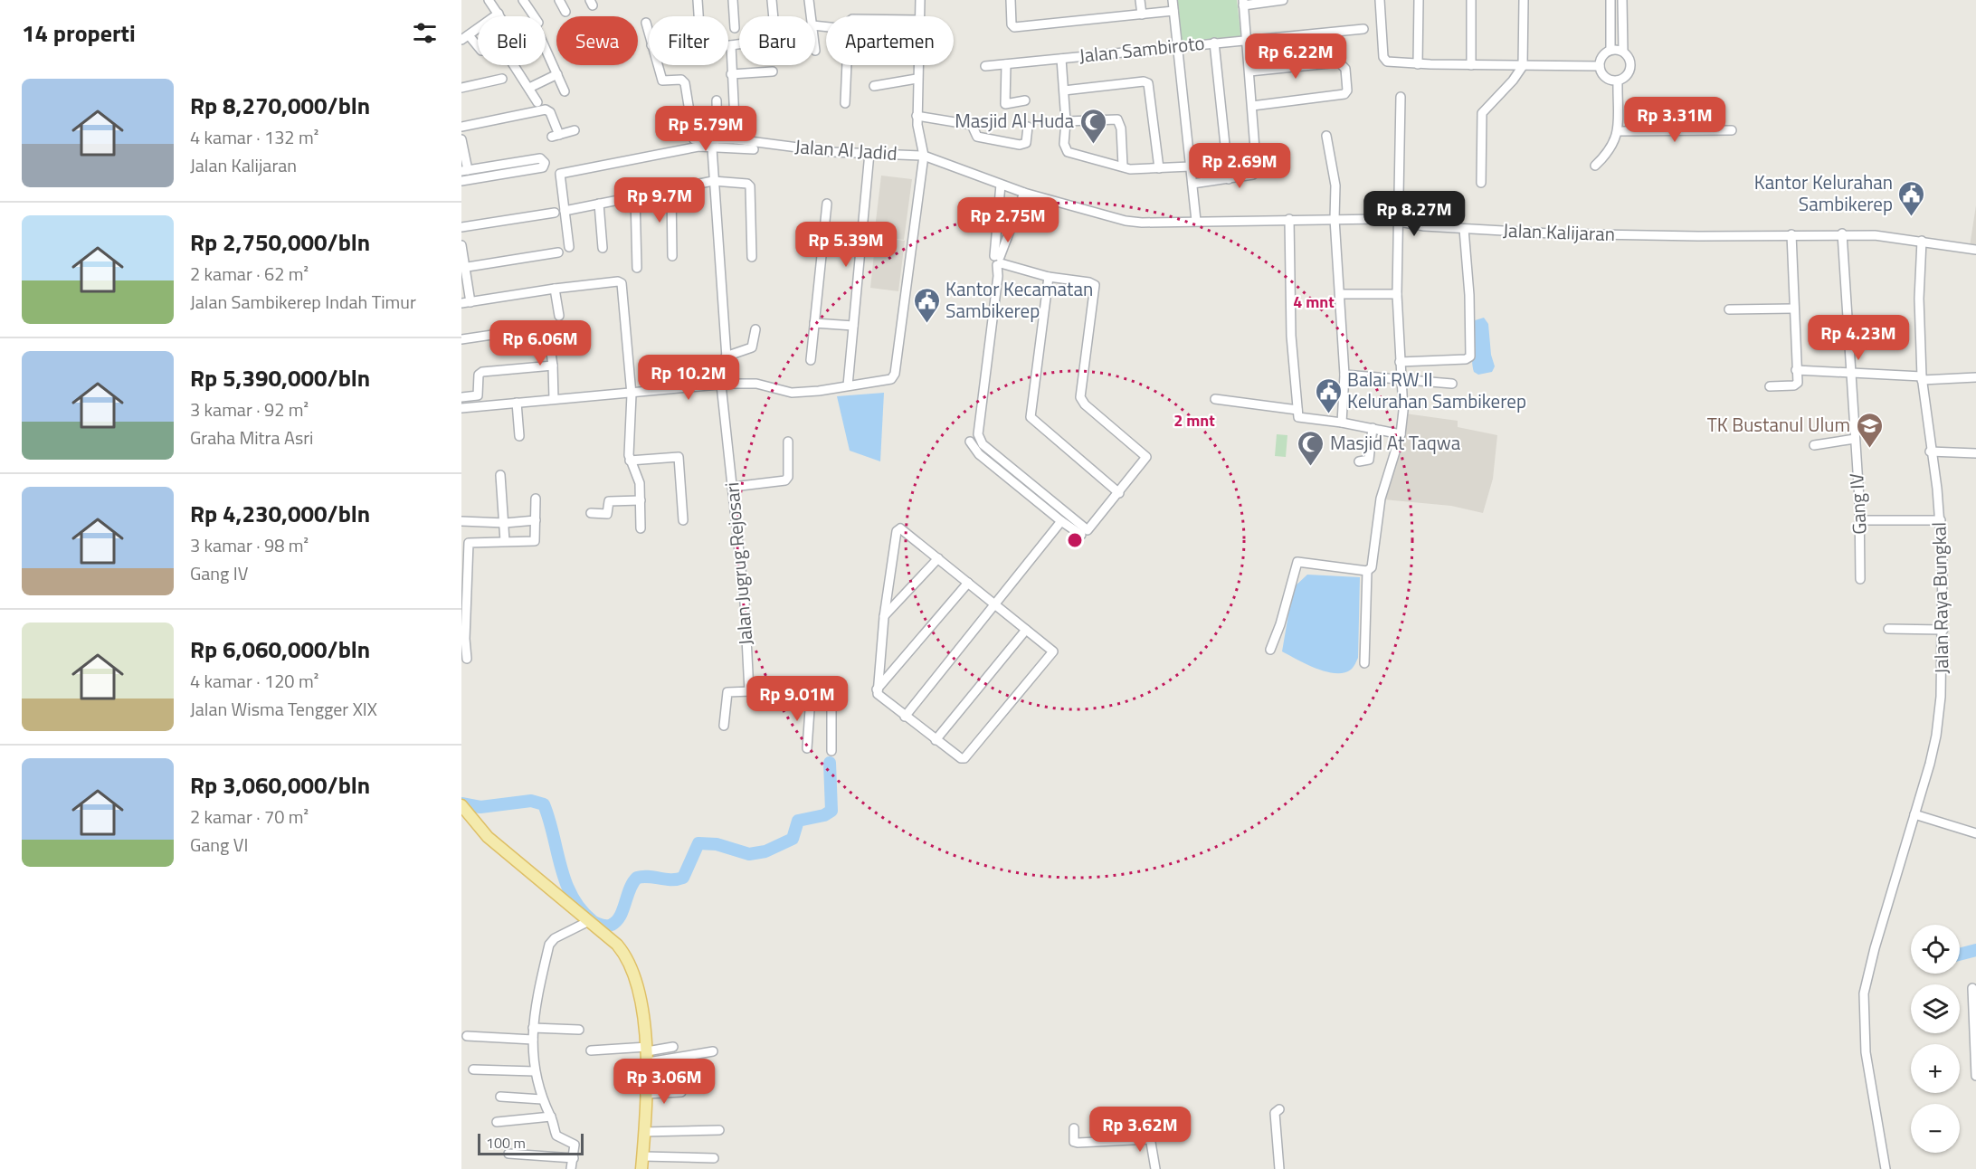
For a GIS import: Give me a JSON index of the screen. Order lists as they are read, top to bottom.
{
  "streets": {
    "street": [
      "Jalan Sambiroto",
      "Jalan Al Jadid",
      "Jalan Kalijaran",
      "Gang IV",
      "Jalan Jugrug Rejosari",
      "Jalan Raya Bungkal"
    ]
  },
  "crossings": [
    ["Jalan Al Jadid", "Jalan Kalijaran"],
    ["Jalan Kalijaran", "Gang IV"],
    ["Jalan Kalijaran", "Jalan Raya Bungkal"]
  ],
  "places": {
    "mosque": ["Masjid Al Huda", "Masjid At Taqwa"],
    "public building": ["Kantor Kelurahan Sambikerep", "Kantor Kecamatan Sambikerep", "Balai RW II Kelurahan Sambikerep"],
    "school or university": ["TK Bustanul Ulum"]
  },
  "scale_bar": "100 m",
  "page": {
    "heading": "14 properti",
    "chip": [
      "Beli",
      "Sewa",
      "Filter",
      "Baru",
      "Apartemen"
    ],
    "price": [
      "Rp 6.22M",
      "Rp 3.31M",
      "Rp 5.79M",
      "Rp 2.69M",
      "Rp 9.7M",
      "Rp 8.27M",
      "Rp 2.75M",
      "Rp 5.39M",
      "Rp 4.23M",
      "Rp 6.06M",
      "Rp 10.2M",
      "Rp 9.01M",
      "Rp 3.06M",
      "Rp 3.62M"
    ],
    "list": [
      {
        "name": "Rp 8,270,000/bln",
        "note": "4 kamar · 132 m² · Jalan Kalijaran"
      },
      {
        "name": "Rp 2,750,000/bln",
        "note": "2 kamar · 62 m² · Jalan Sambikerep Indah Timur"
      },
      {
        "name": "Rp 5,390,000/bln",
        "note": "3 kamar · 92 m² · Graha Mitra Asri"
      },
      {
        "name": "Rp 4,230,000/bln",
        "note": "3 kamar · 98 m² · Gang IV"
      },
      {
        "name": "Rp 6,060,000/bln",
        "note": "4 kamar · 120 m² · Jalan Wisma Tengger XIX"
      },
      {
        "name": "Rp 3,060,000/bln",
        "note": "2 kamar · 70 m² · Gang VI"
      }
    ],
    "map_buttons": ["+", "−"],
    "scale": "100 m"
  },
  "rings": ["4 mnt", "2 mnt"]
}
